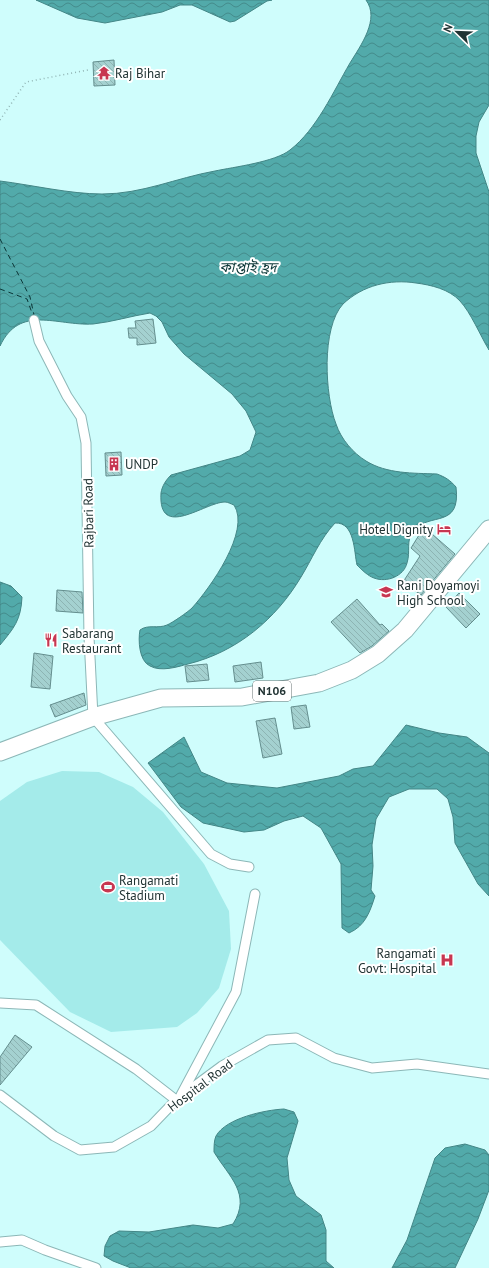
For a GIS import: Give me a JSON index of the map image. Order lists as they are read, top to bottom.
{
  "streets": {
    "highway": ["N106"],
    "street": ["Rajbari Road", "Hospital Road"]
  },
  "crossings": [
    ["Rajbari Road", "N106"]
  ],
  "water": ["কাপ্তাই হ্রদ"],
  "places": {
    "temple": ["Raj Bihar"],
    "building": ["UNDP"],
    "hotel": ["Hotel Dignity"],
    "school or university": ["Rani Doyamoyi High School"],
    "restaurant": ["Sabarang Restaurant"],
    "sports": ["Rangamati Stadium"],
    "hospital": ["Rangamati Govt: Hospital"]
  },
  "north": "top left"
}
